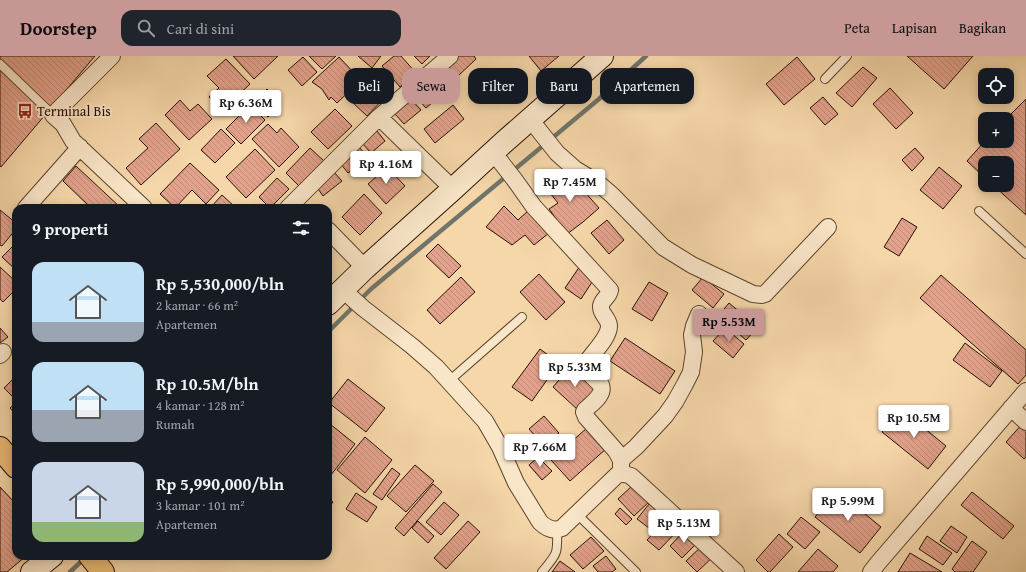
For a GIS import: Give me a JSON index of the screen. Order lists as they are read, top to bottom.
{
  "places": {
    "bus stop": ["Terminal Bis"]
  },
  "page": {
    "header": "Doorstep",
    "search": "Cari di sini",
    "nav": ["Peta", "Lapisan", "Bagikan"],
    "map_buttons": ["+", "−"],
    "chip": [
      "Beli",
      "Sewa",
      "Filter",
      "Baru",
      "Apartemen"
    ],
    "price": [
      "Rp 6.36M",
      "Rp 4.16M",
      "Rp 7.45M",
      "Rp 5.53M",
      "Rp 5.33M",
      "Rp 10.5M",
      "Rp 7.66M",
      "Rp 5.99M",
      "Rp 5.13M"
    ],
    "heading": "9 properti",
    "list": [
      {
        "name": "Rp 5,530,000/bln",
        "note": "2 kamar · 66 m² · Apartemen"
      },
      {
        "name": "Rp 10.5M/bln",
        "note": "4 kamar · 128 m² · Rumah"
      },
      {
        "name": "Rp 5,990,000/bln",
        "note": "3 kamar · 101 m² · Apartemen"
      }
    ]
  }
}
